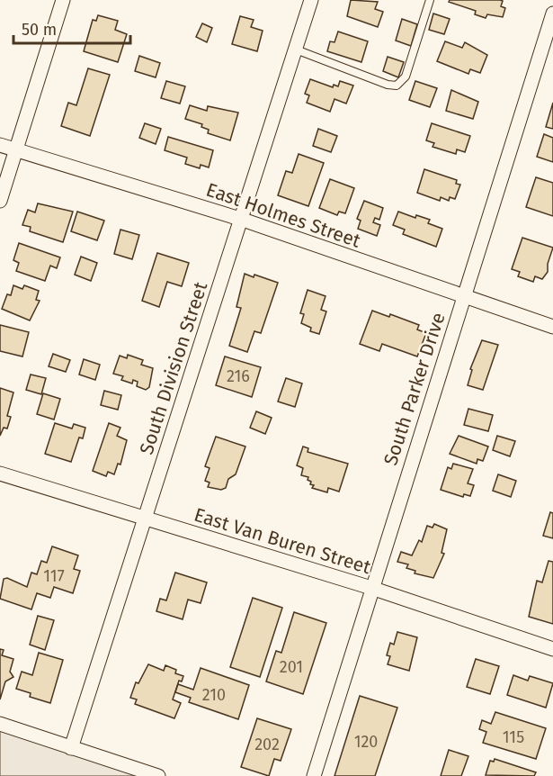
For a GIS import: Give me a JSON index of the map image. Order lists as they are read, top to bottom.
{
  "streets": {
    "street": [
      "East Holmes Street",
      "South Division Street",
      "South Parker Drive",
      "East Van Buren Street"
    ]
  },
  "crossings": [
    ["East Holmes Street", "South Division Street"],
    ["East Holmes Street", "South Parker Drive"],
    ["South Division Street", "East Van Buren Street"],
    ["South Parker Drive", "East Van Buren Street"]
  ],
  "house_numbers": [
    "216",
    "117",
    "201",
    "210",
    "115",
    "120",
    "202"
  ],
  "scale_bar": "50 m"
}
